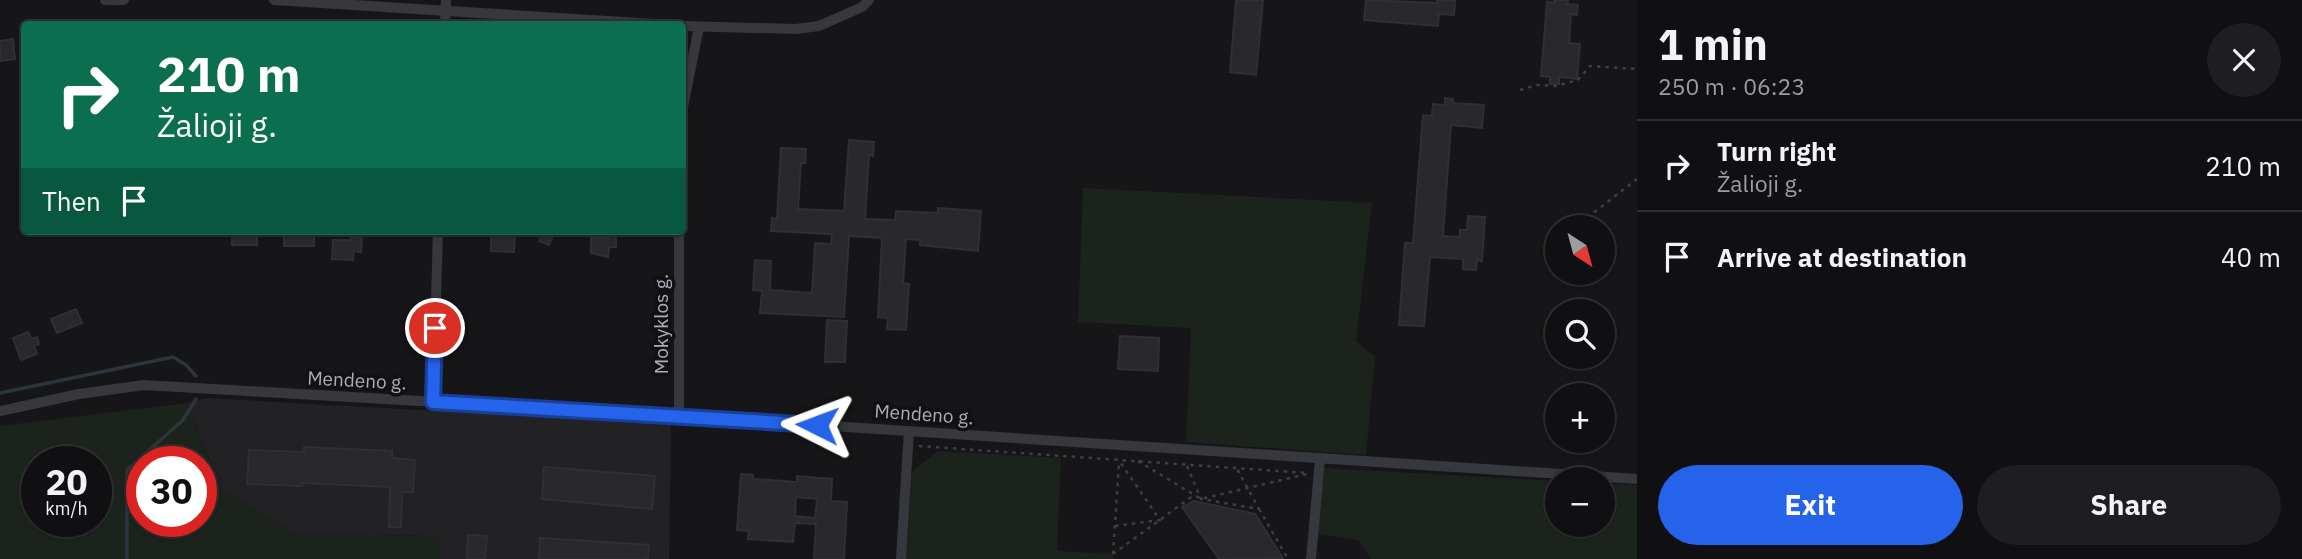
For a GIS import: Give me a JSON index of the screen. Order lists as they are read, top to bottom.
{
  "streets": {
    "street": ["Mokyklos g.", "Mendeno g."]
  },
  "crossings": [
    ["Mokyklos g.", "Mendeno g."]
  ],
  "north": "bottom right",
  "page": {
    "heading": ["1 min", "250 m · 06:23"],
    "turn": ["210 m", "Žalioji g."],
    "list": [
      {
        "name": "Turn right",
        "note": "Žalioji g.",
        "value": "210 m"
      },
      {
        "name": "Arrive at destination",
        "value": "40 m"
      }
    ],
    "then": "Then",
    "map_buttons": ["+", "−"],
    "speed": "20 km/h",
    "limit": "30",
    "buttons": ["Exit", "Share"]
  }
}
